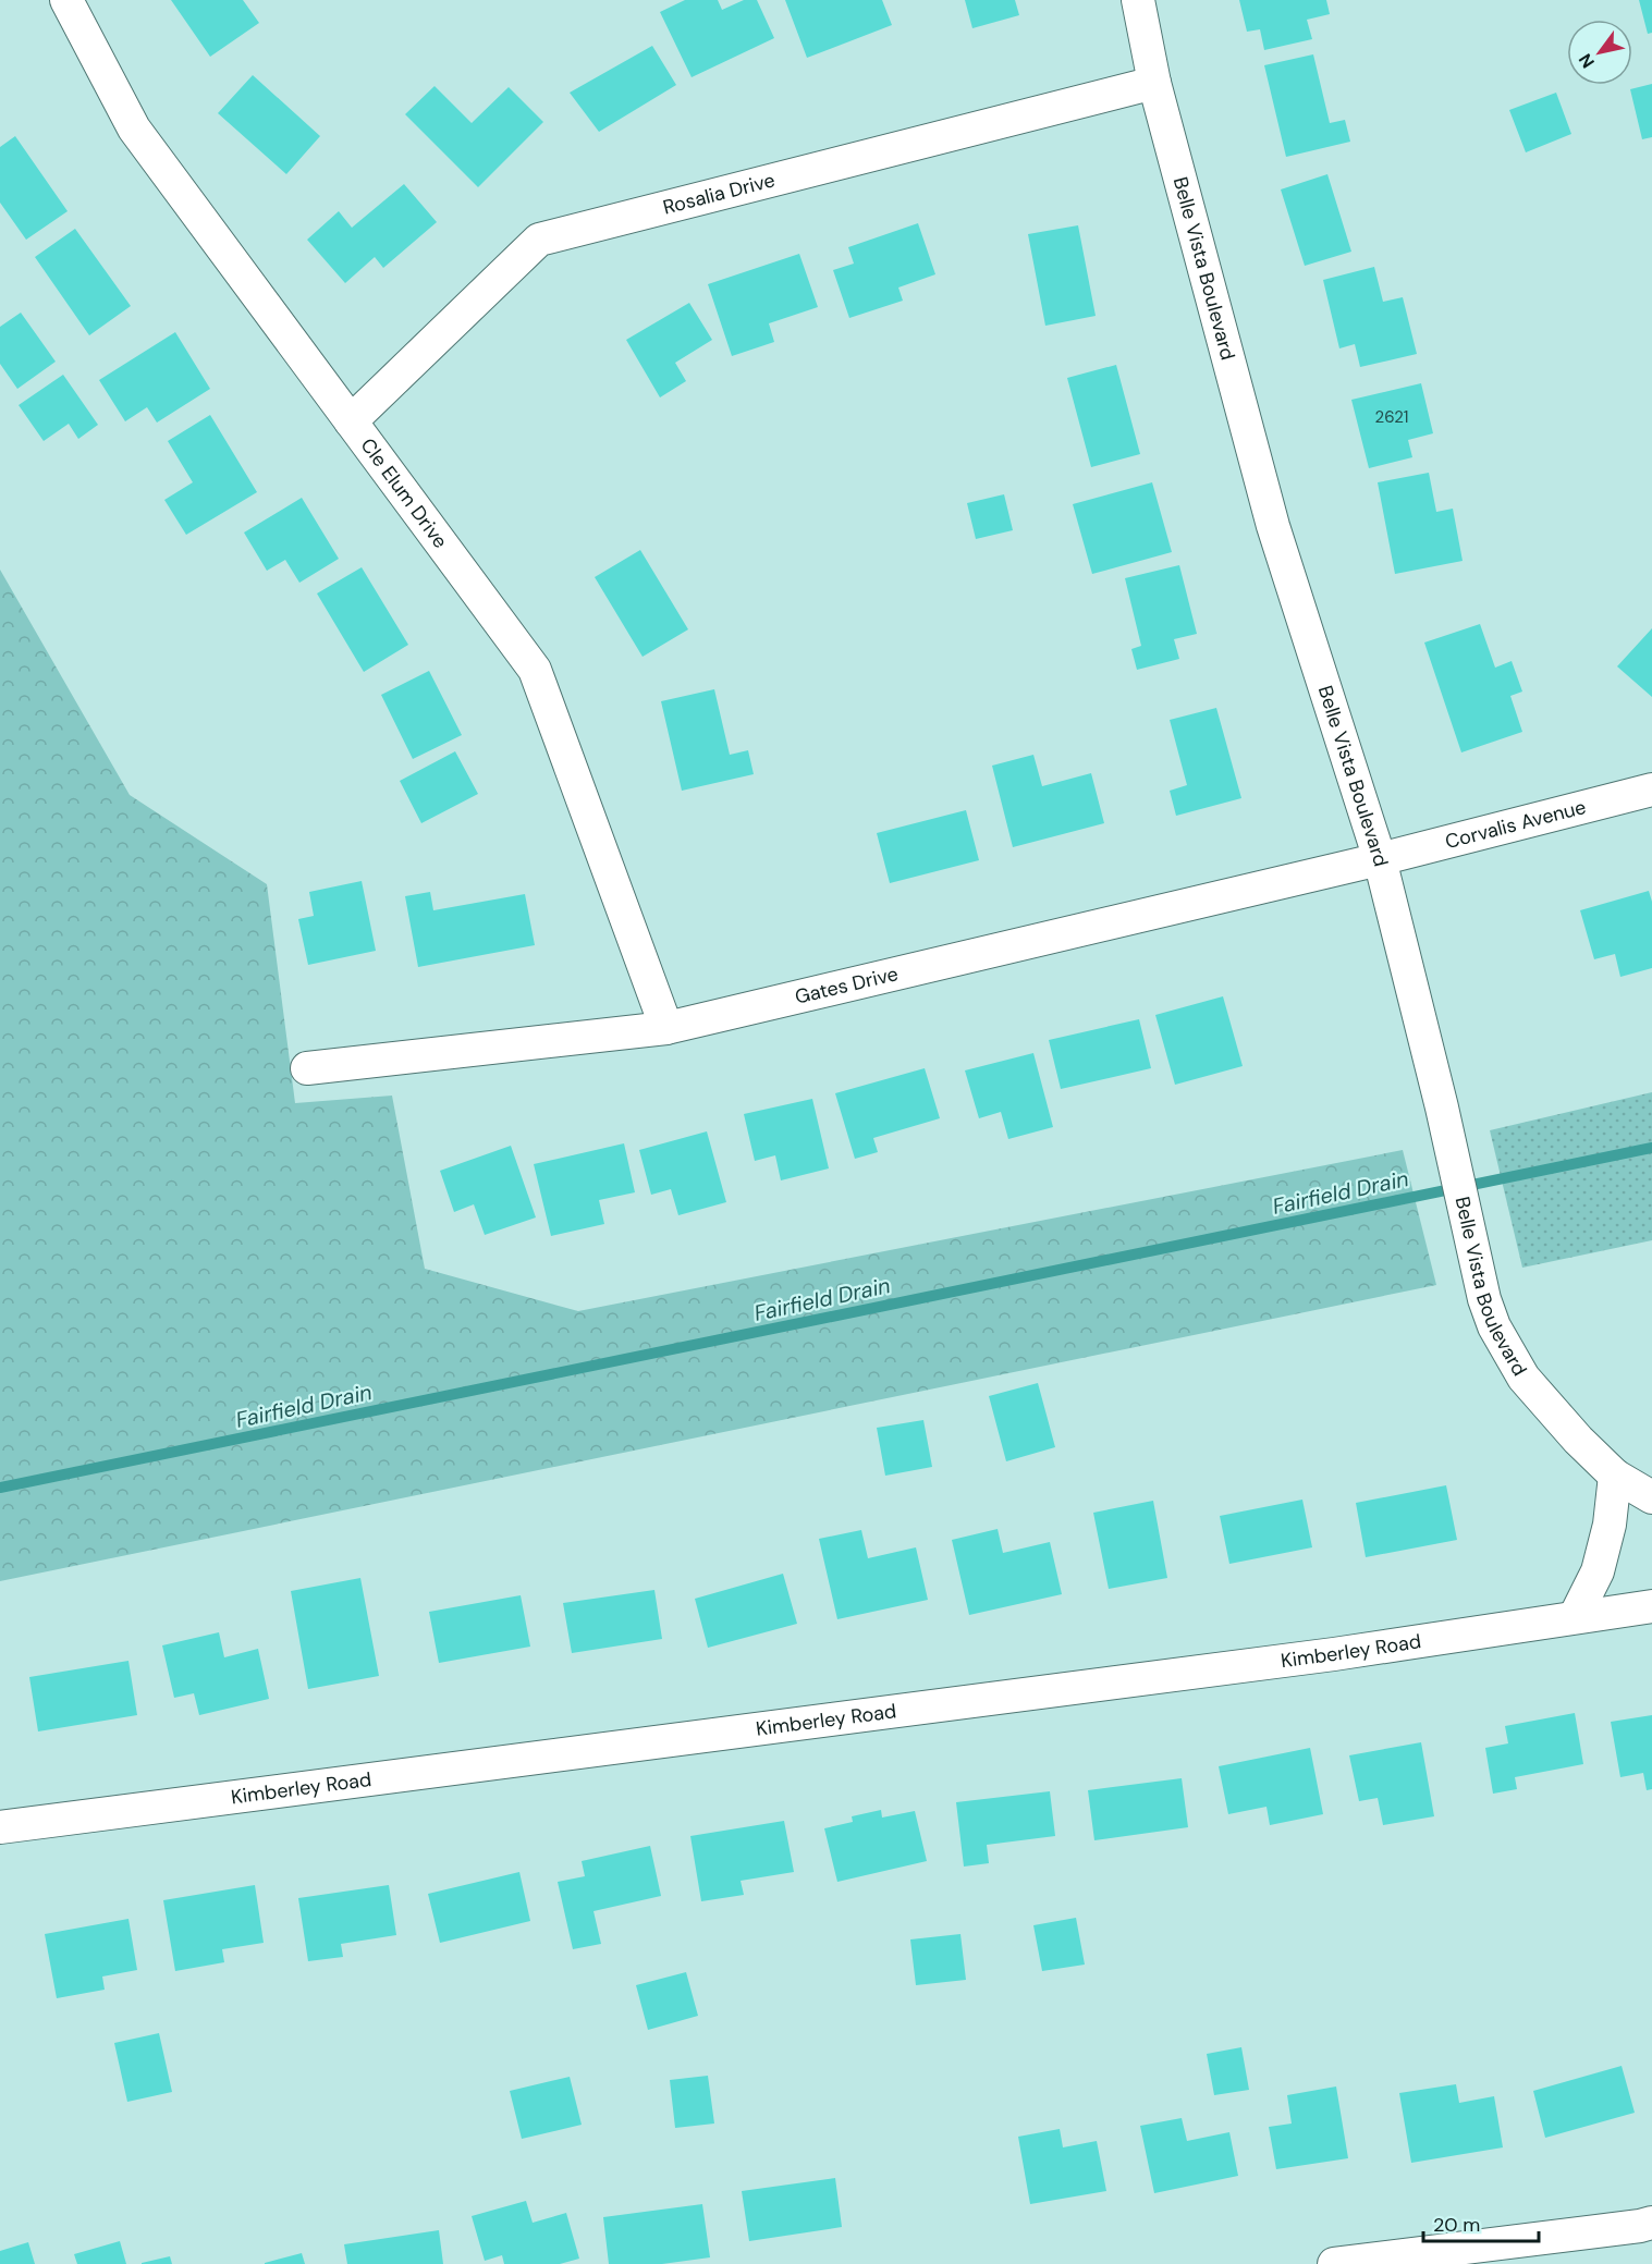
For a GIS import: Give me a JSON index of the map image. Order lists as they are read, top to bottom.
{
  "streets": {
    "street": [
      "Rosalia Drive",
      "Belle Vista Boulevard",
      "Cle Elum Drive",
      "Corvalis Avenue",
      "Gates Drive",
      "Kimberley Road"
    ]
  },
  "crossings": [
    ["Rosalia Drive", "Belle Vista Boulevard"],
    ["Rosalia Drive", "Cle Elum Drive"],
    ["Belle Vista Boulevard", "Corvalis Avenue"],
    ["Belle Vista Boulevard", "Gates Drive"],
    ["Cle Elum Drive", "Gates Drive"],
    ["Corvalis Avenue", "Gates Drive"]
  ],
  "water": ["Fairfield Drain"],
  "house_numbers": ["2621"],
  "scale_bar": "20 m",
  "north": "bottom left"
}
